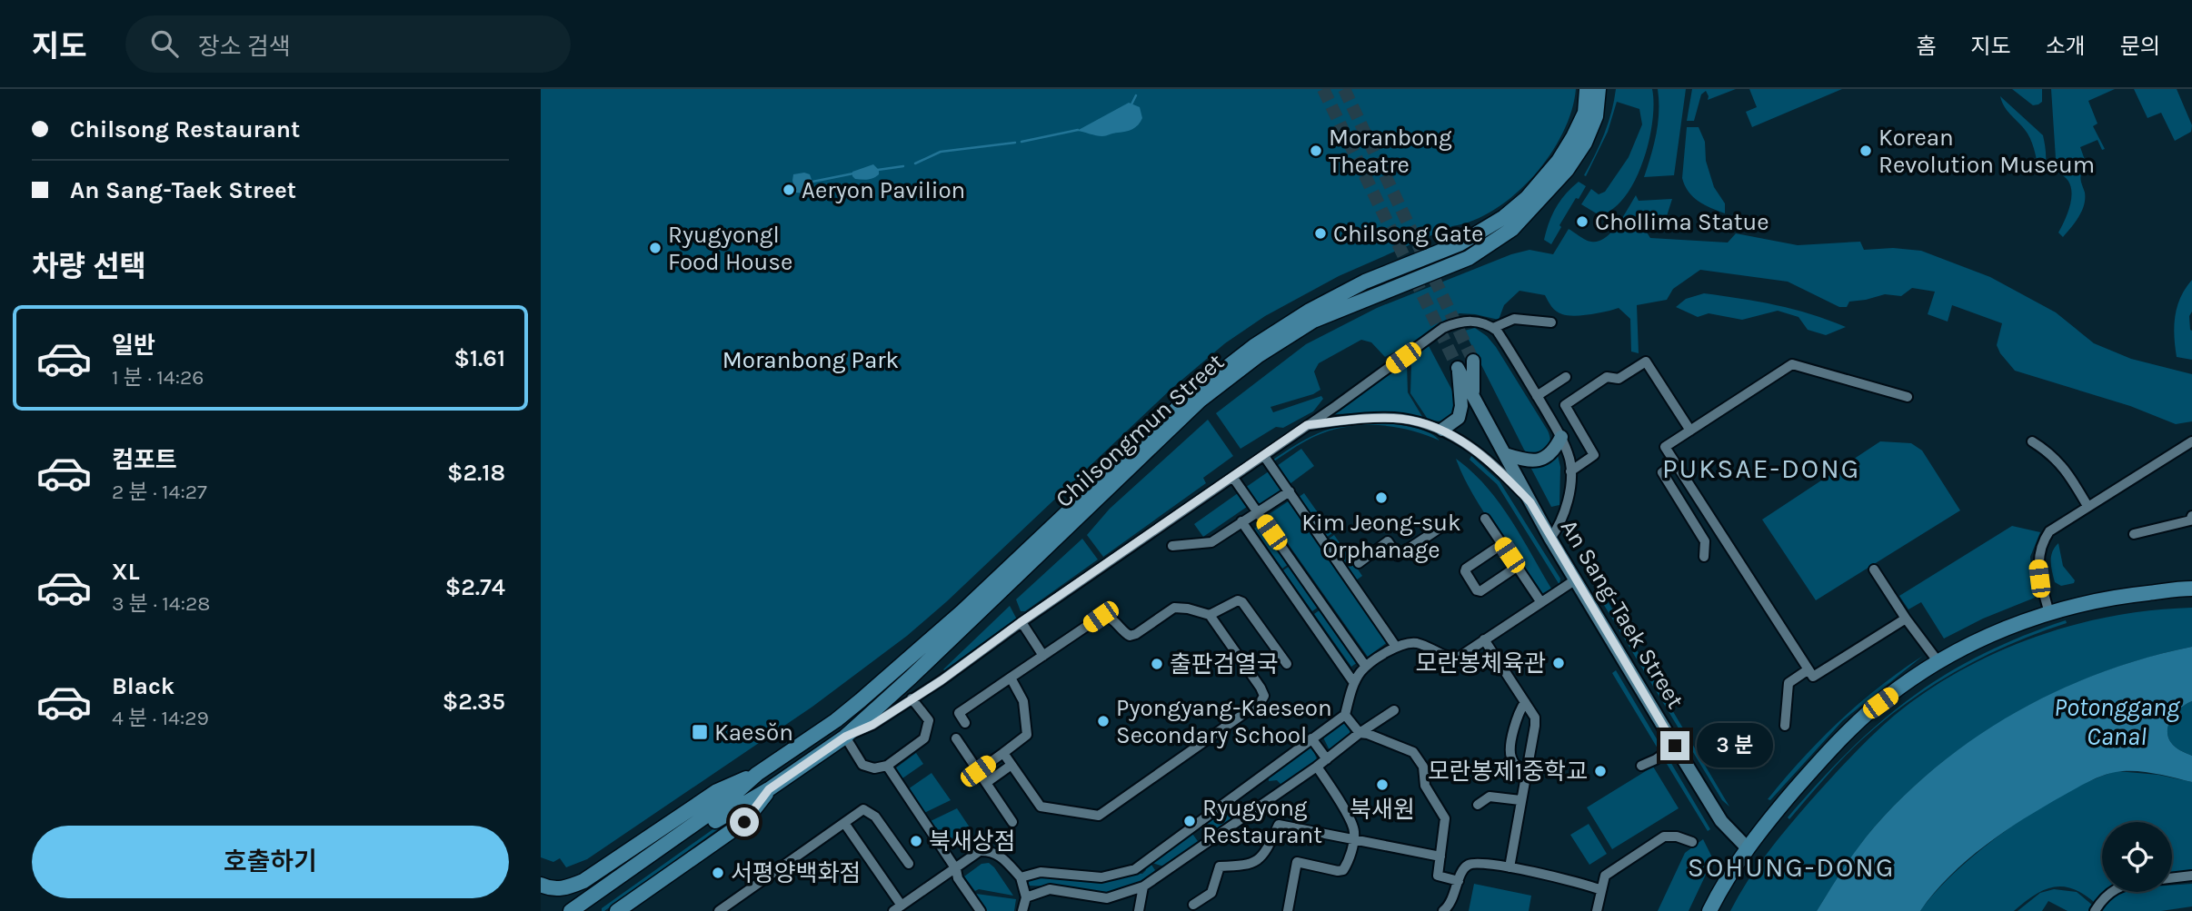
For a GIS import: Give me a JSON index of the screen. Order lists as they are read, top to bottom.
{
  "streets": {
    "main road": ["Chilsongmun Street", "An Sang-Taek Street"]
  },
  "districts": ["PUKSAE-DONG", "SOHUNG-DONG"],
  "water": ["Potonggang Canal"],
  "parks": ["Moranbong Park"],
  "places": {
    "other": [
      "Moranbong Theatre",
      "Korean Revolution Museum",
      "Aeryon Pavilion",
      "Chollima Statue",
      "Chilsong Gate",
      "Ryugyongl Food House",
      "Kim Jeong-suk Orphanage",
      "모란봉체육관",
      "출판검열국",
      "Pyongyang-Kaeseon Secondary School",
      "모란봉제1중학교",
      "북새원",
      "Ryugyong Restaurant",
      "북새상점",
      "서평양백화점"
    ],
    "transit": ["Kaesŏn"]
  },
  "page": {
    "header": "지도",
    "search": "장소 검색",
    "nav": [
      "홈",
      "지도",
      "소개",
      "문의"
    ],
    "banner": ["Chilsong Restaurant", "An Sang-Taek Street"],
    "heading": "차량 선택",
    "list": [
      {
        "name": "일반",
        "note": "1 분 · 14:26",
        "value": "$1.61"
      },
      {
        "name": "컴포트",
        "note": "2 분 · 14:27",
        "value": "$2.18"
      },
      {
        "name": "XL",
        "note": "3 분 · 14:28",
        "value": "$2.74"
      },
      {
        "name": "Black",
        "note": "4 분 · 14:29",
        "value": "$2.35"
      }
    ],
    "bubble": "3 분",
    "buttons": "호출하기"
  }
}
